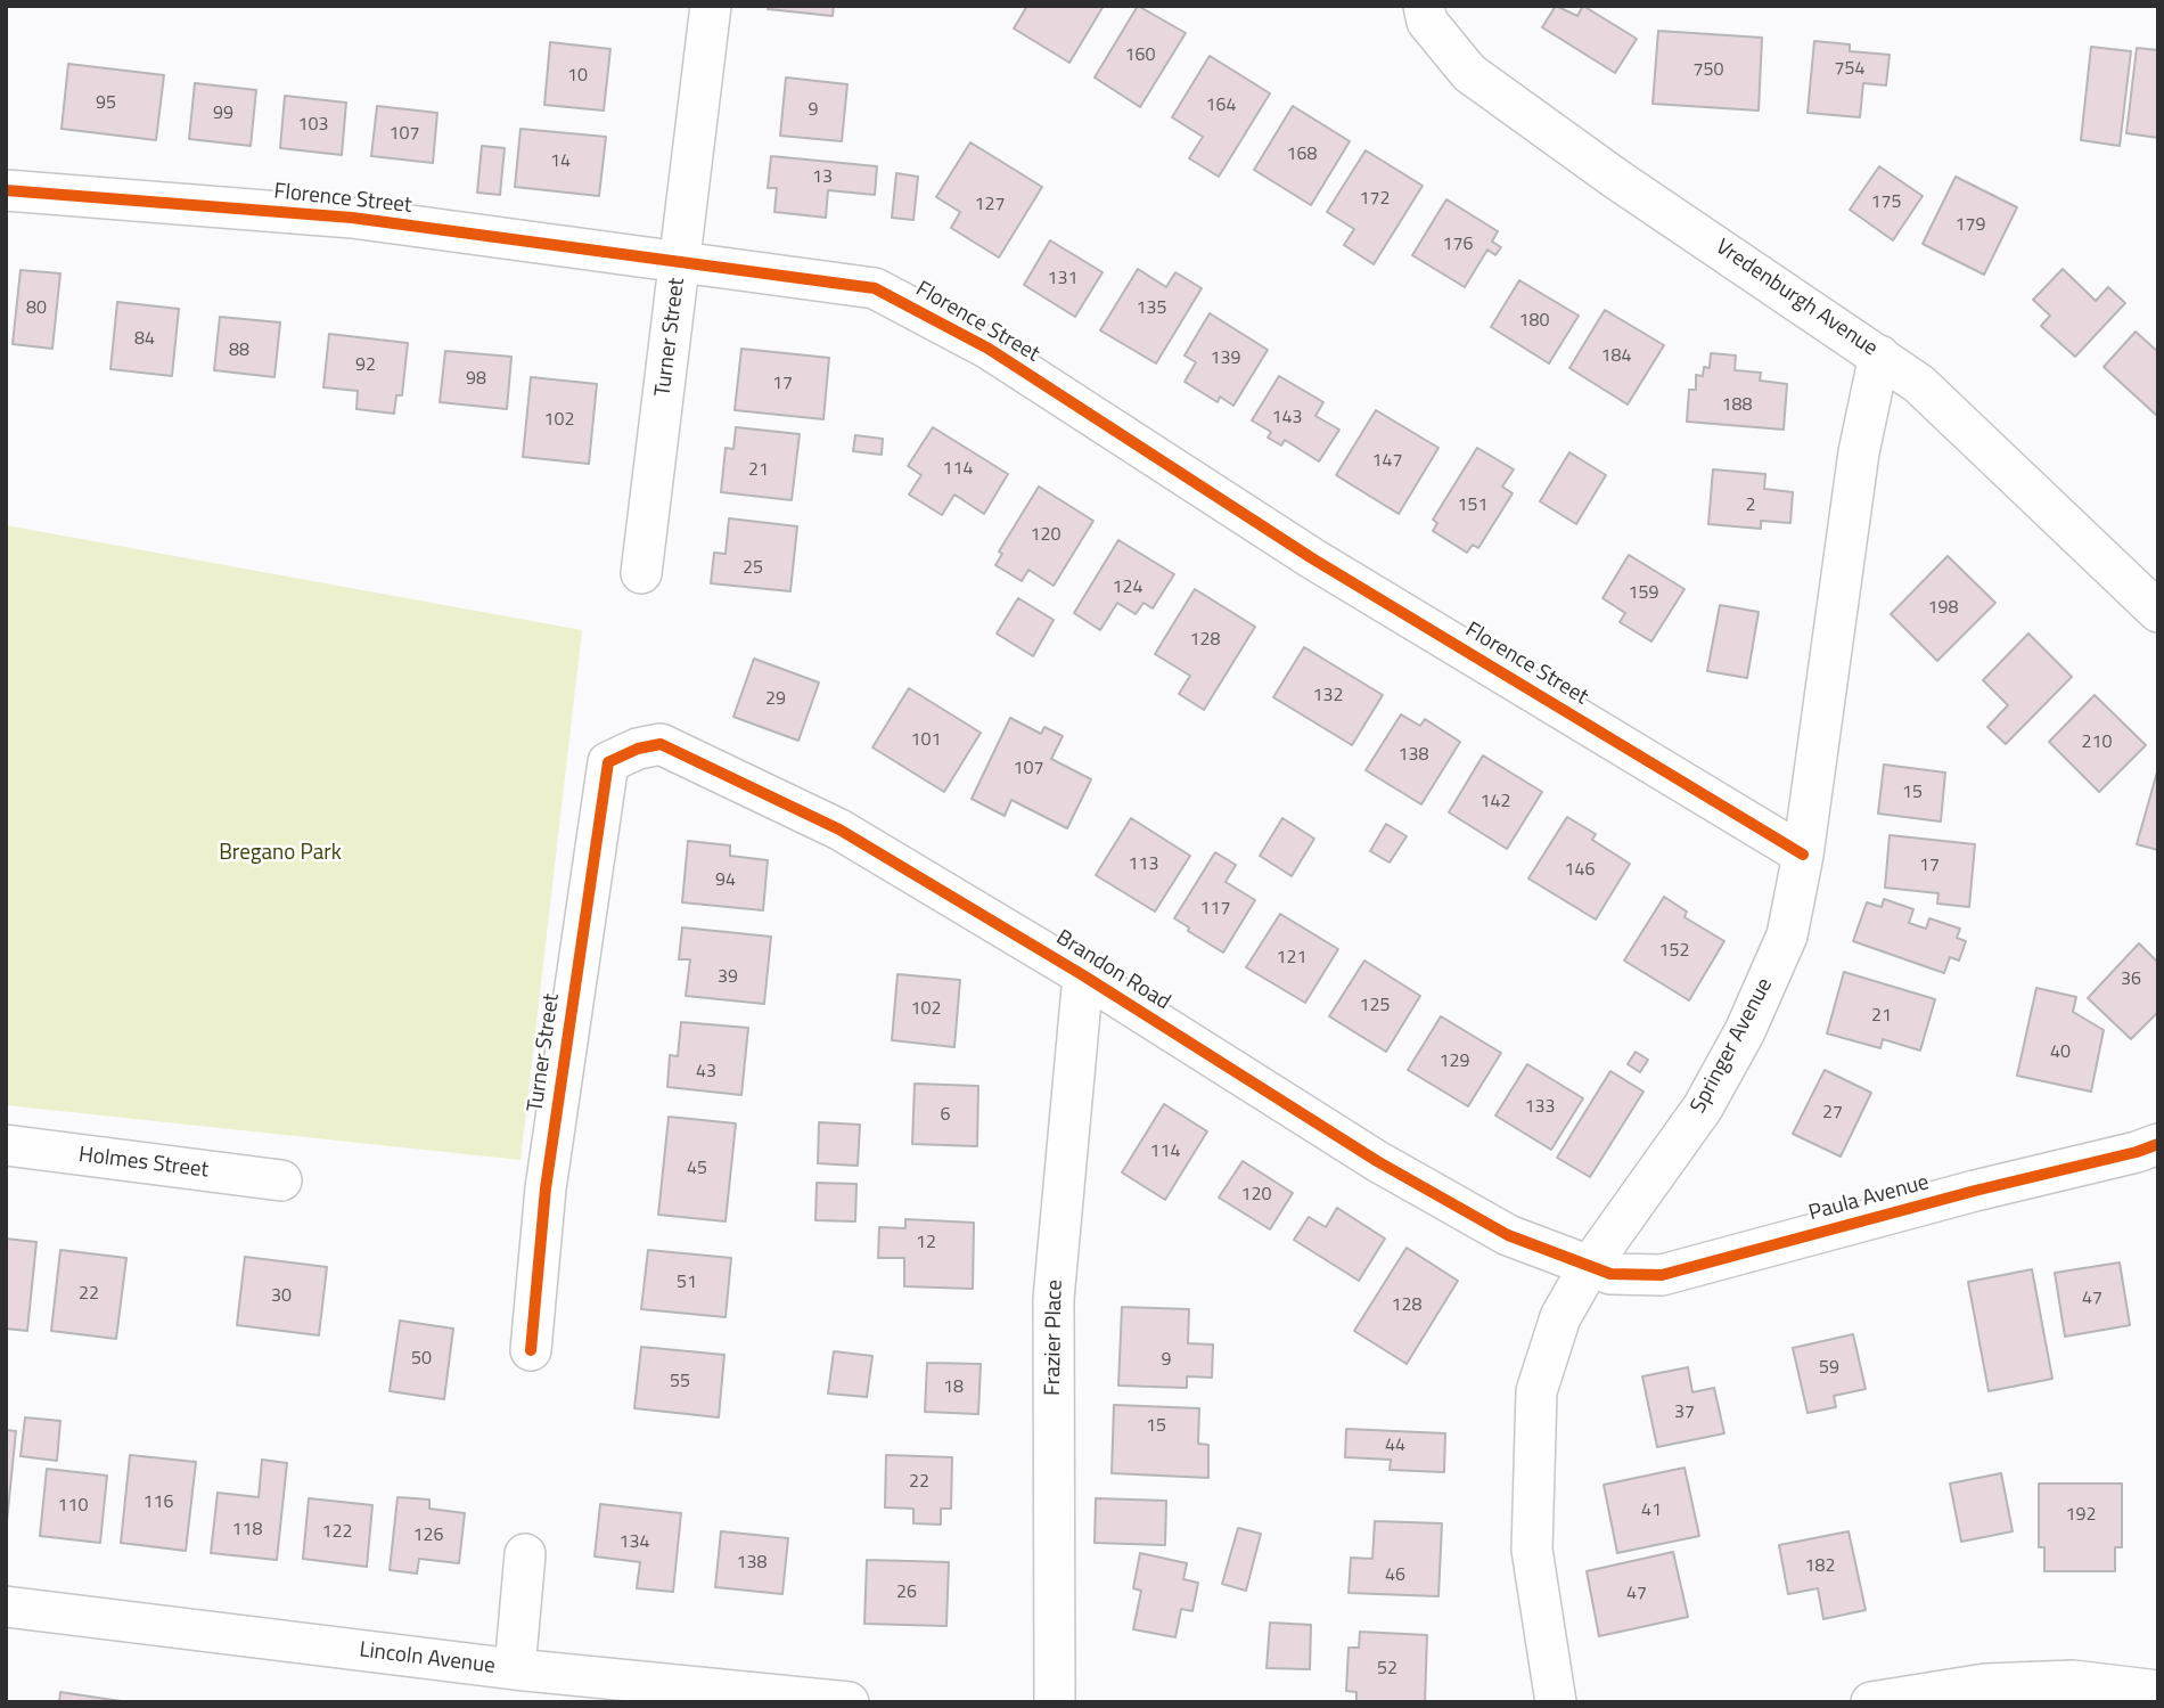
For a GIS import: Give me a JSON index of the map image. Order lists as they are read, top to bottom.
{
  "streets": {
    "street": [
      "Florence Street",
      "Vredenburgh Avenue",
      "Turner Street",
      "Brandon Road",
      "Springer Avenue",
      "Holmes Street",
      "Paula Avenue",
      "Frazier Place",
      "Lincoln Avenue"
    ]
  },
  "crossings": [
    ["Florence Street", "Turner Street"],
    ["Florence Street", "Springer Avenue"],
    ["Vredenburgh Avenue", "Springer Avenue"],
    ["Turner Street", "Brandon Road"],
    ["Brandon Road", "Springer Avenue"],
    ["Brandon Road", "Paula Avenue"],
    ["Brandon Road", "Frazier Place"],
    ["Springer Avenue", "Paula Avenue"]
  ],
  "parks": ["Bregano Park"],
  "house_numbers": [
    "160",
    "754",
    "750",
    "10",
    "95",
    "164",
    "9",
    "99",
    "103",
    "107",
    "168",
    "14",
    "13",
    "172",
    "175",
    "127",
    "179",
    "176",
    "131",
    "80",
    "135",
    "180",
    "84",
    "88",
    "184",
    "139",
    "92",
    "98",
    "17",
    "188",
    "143",
    "102",
    "147",
    "114",
    "21",
    "151",
    "2",
    "120",
    "25",
    "124",
    "159",
    "198",
    "128",
    "132",
    "29",
    "101",
    "210",
    "138",
    "107",
    "15",
    "142",
    "113",
    "17",
    "146",
    "94",
    "117",
    "152",
    "121",
    "39",
    "36",
    "125",
    "102",
    "21",
    "40",
    "129",
    "43",
    "133",
    "27",
    "6",
    "114",
    "45",
    "120",
    "12",
    "51",
    "22",
    "30",
    "47",
    "128",
    "50",
    "9",
    "59",
    "55",
    "18",
    "37",
    "15",
    "44",
    "22",
    "116",
    "110",
    "41",
    "192",
    "118",
    "122",
    "126",
    "134",
    "138",
    "182",
    "46",
    "26",
    "47",
    "52"
  ]
}
